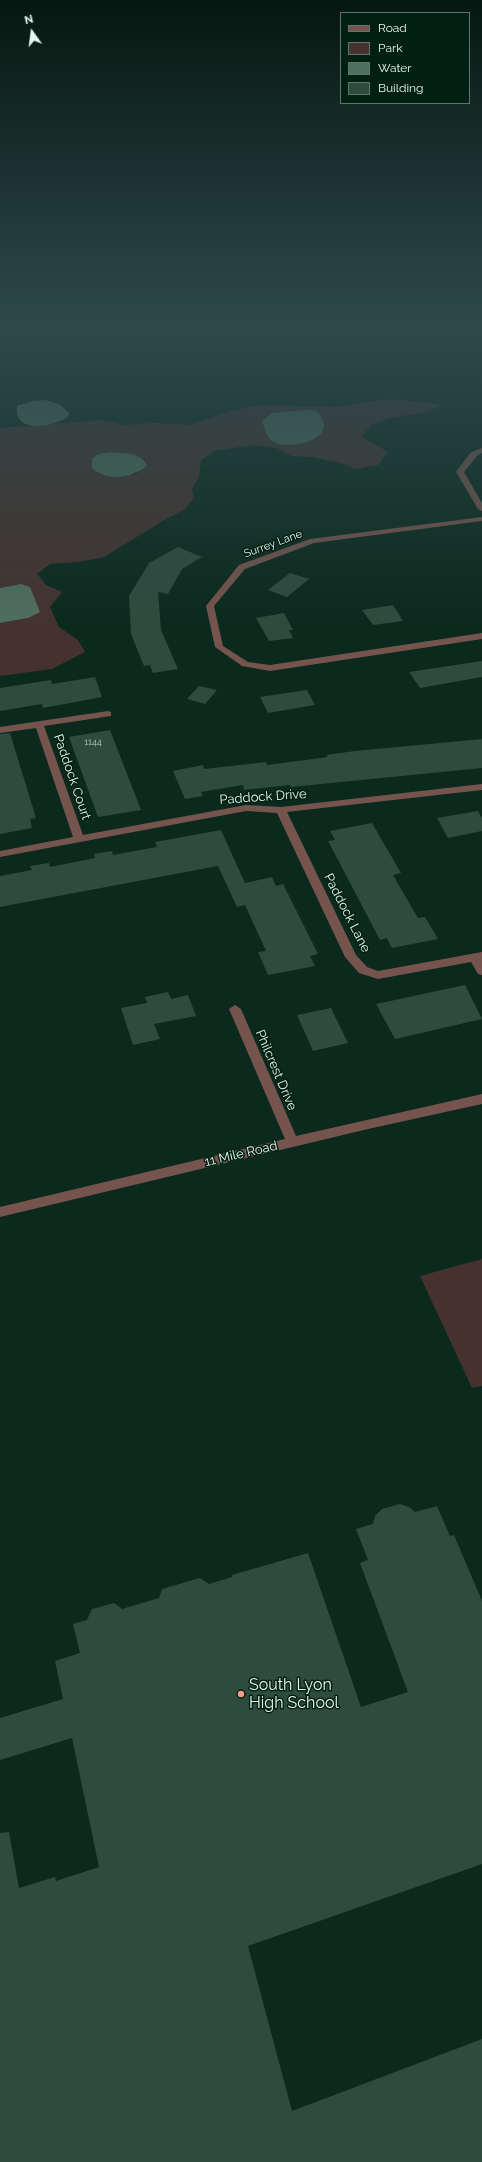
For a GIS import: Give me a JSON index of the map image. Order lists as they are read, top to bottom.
{
  "streets": {
    "street": [
      "Surrey Lane",
      "Paddock Court",
      "Paddock Drive",
      "Paddock Lane",
      "Philcrest Drive",
      "11 Mile Road"
    ]
  },
  "crossings": [
    ["Paddock Court", "Paddock Drive"],
    ["Paddock Drive", "Paddock Lane"],
    ["Philcrest Drive", "11 Mile Road"]
  ],
  "places": ["South Lyon High School"],
  "house_numbers": ["1144"],
  "legend": [
    "Road",
    "Park",
    "Water",
    "Building"
  ],
  "north": "top"
}
